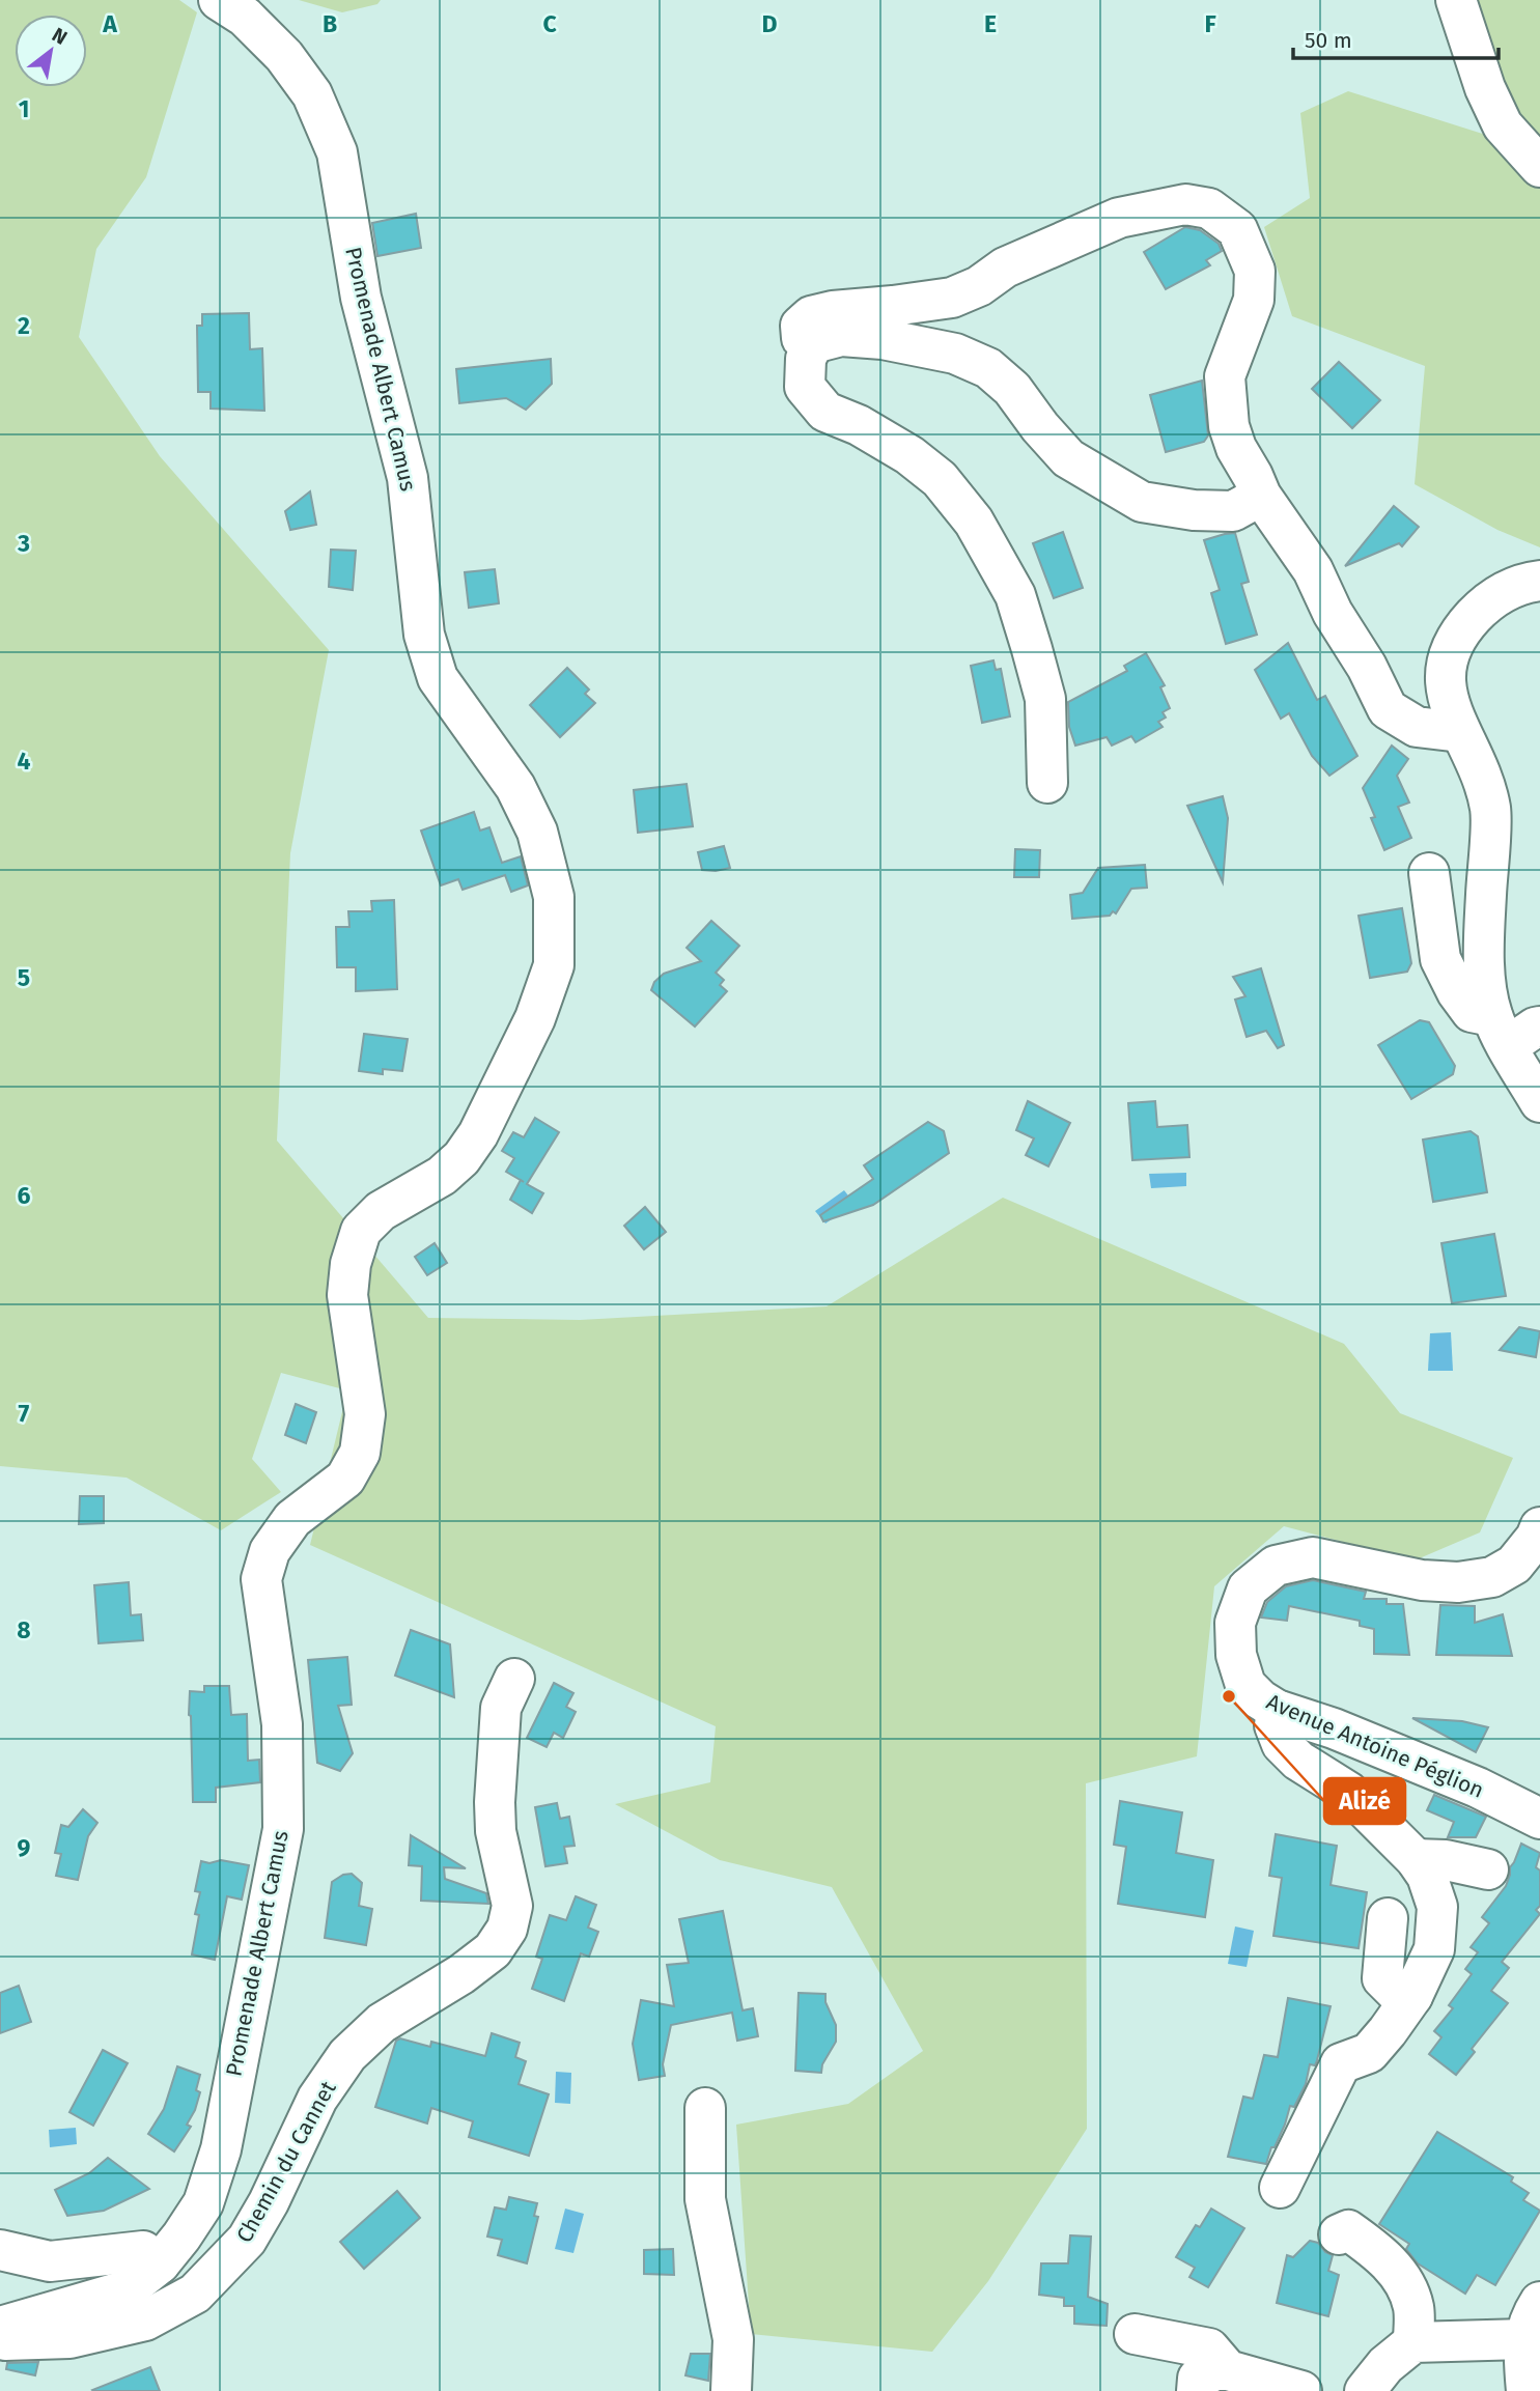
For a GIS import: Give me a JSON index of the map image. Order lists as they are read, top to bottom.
{
  "streets": {
    "street": ["Promenade Albert Camus", "Avenue Antoine Péglion", "Chemin du Cannet"]
  },
  "places": ["Alizé"],
  "scale_bar": "50 m",
  "north": "top right",
  "grid": {
    "columns": [
      "A",
      "B",
      "C",
      "D",
      "E",
      "F"
    ],
    "rows": [
      "1",
      "2",
      "3",
      "4",
      "5",
      "6",
      "7",
      "8",
      "9"
    ]
  }
}
